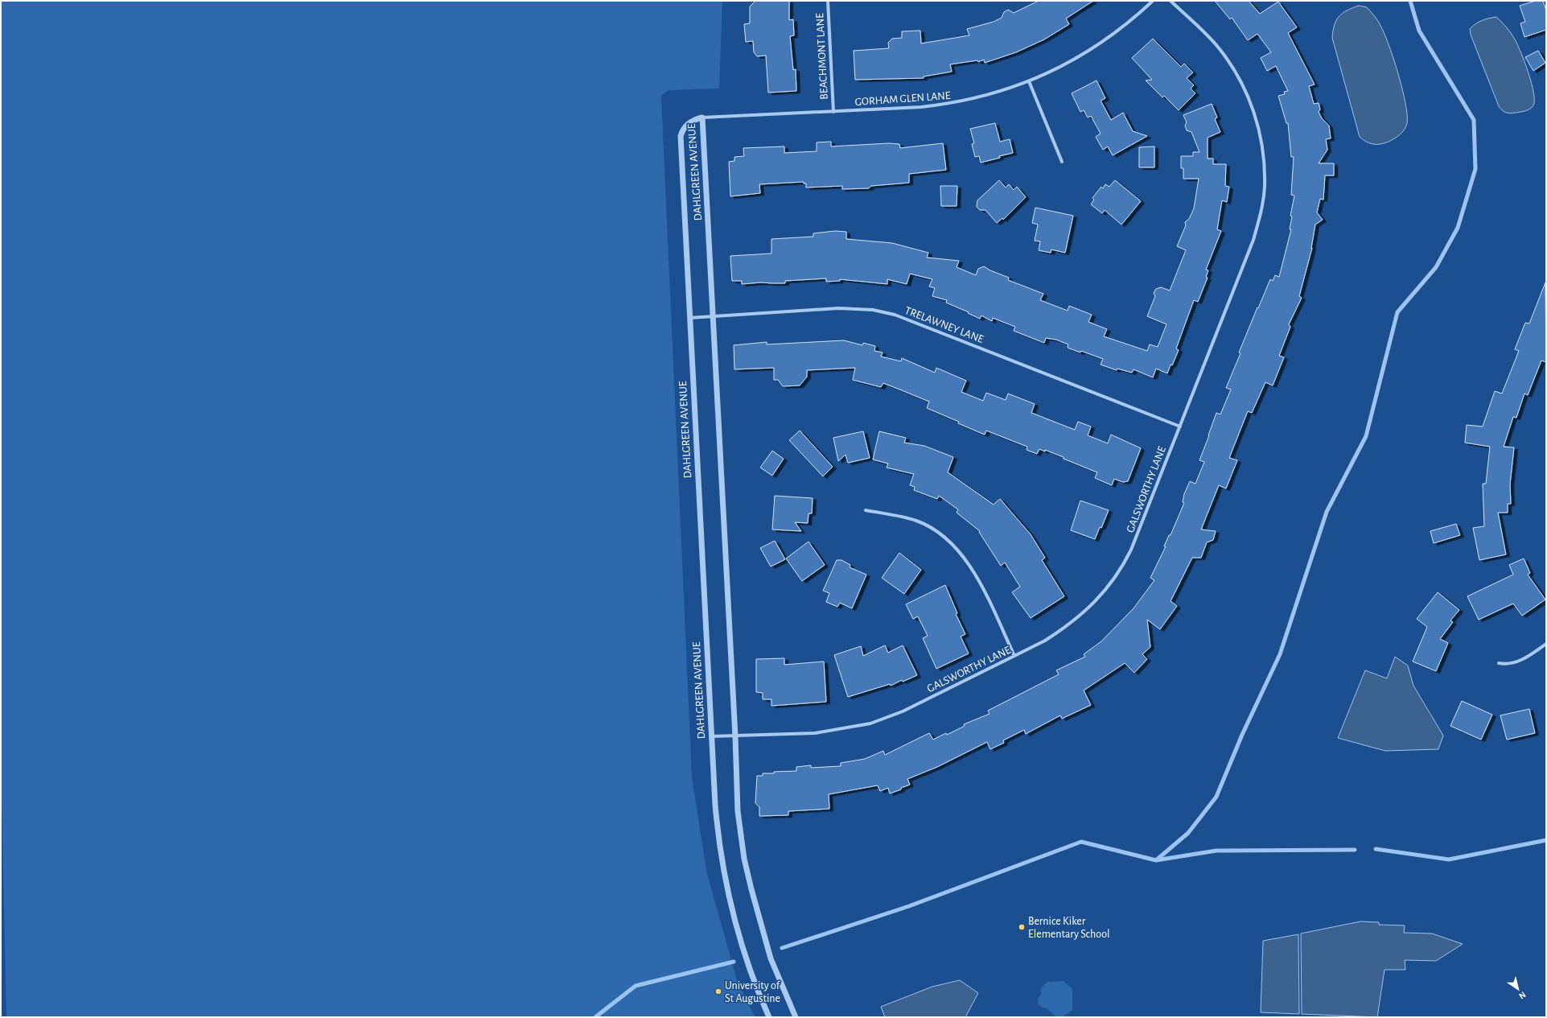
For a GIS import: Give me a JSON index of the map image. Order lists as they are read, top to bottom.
{
  "streets": {
    "street": [
      "BEACHMONT LANE",
      "GORHAM GLEN LANE",
      "DAHLGREEN AVENUE",
      "TRELAWNEY LANE",
      "GALSWORTHY LANE"
    ]
  },
  "crossings": [
    ["BEACHMONT LANE", "GORHAM GLEN LANE"],
    ["GORHAM GLEN LANE", "DAHLGREEN AVENUE"],
    ["DAHLGREEN AVENUE", "TRELAWNEY LANE"],
    ["DAHLGREEN AVENUE", "GALSWORTHY LANE"],
    ["TRELAWNEY LANE", "GALSWORTHY LANE"]
  ],
  "places": ["Bernice Kiker Elementary School", "University of St Augustine"],
  "north": "bottom right"
}
